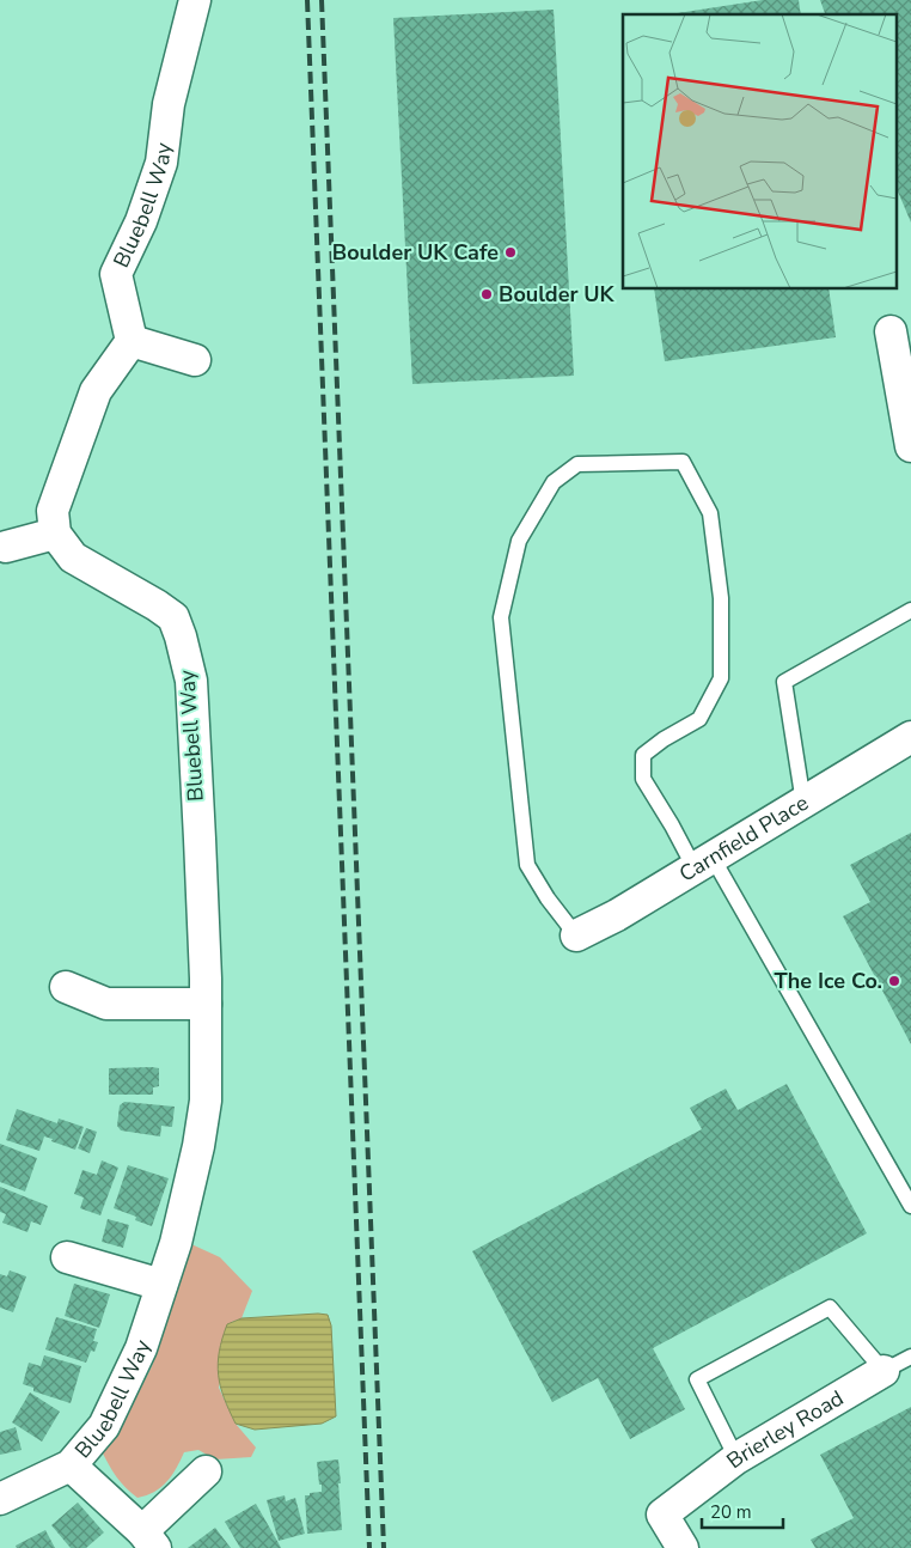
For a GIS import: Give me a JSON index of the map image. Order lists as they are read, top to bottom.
{
  "streets": {
    "street": ["Bluebell Way", "Carnfield Place", "Brierley Road"]
  },
  "places": ["Boulder UK Cafe", "Boulder UK", "The Ice Co."],
  "scale_bar": "20 m"
}
